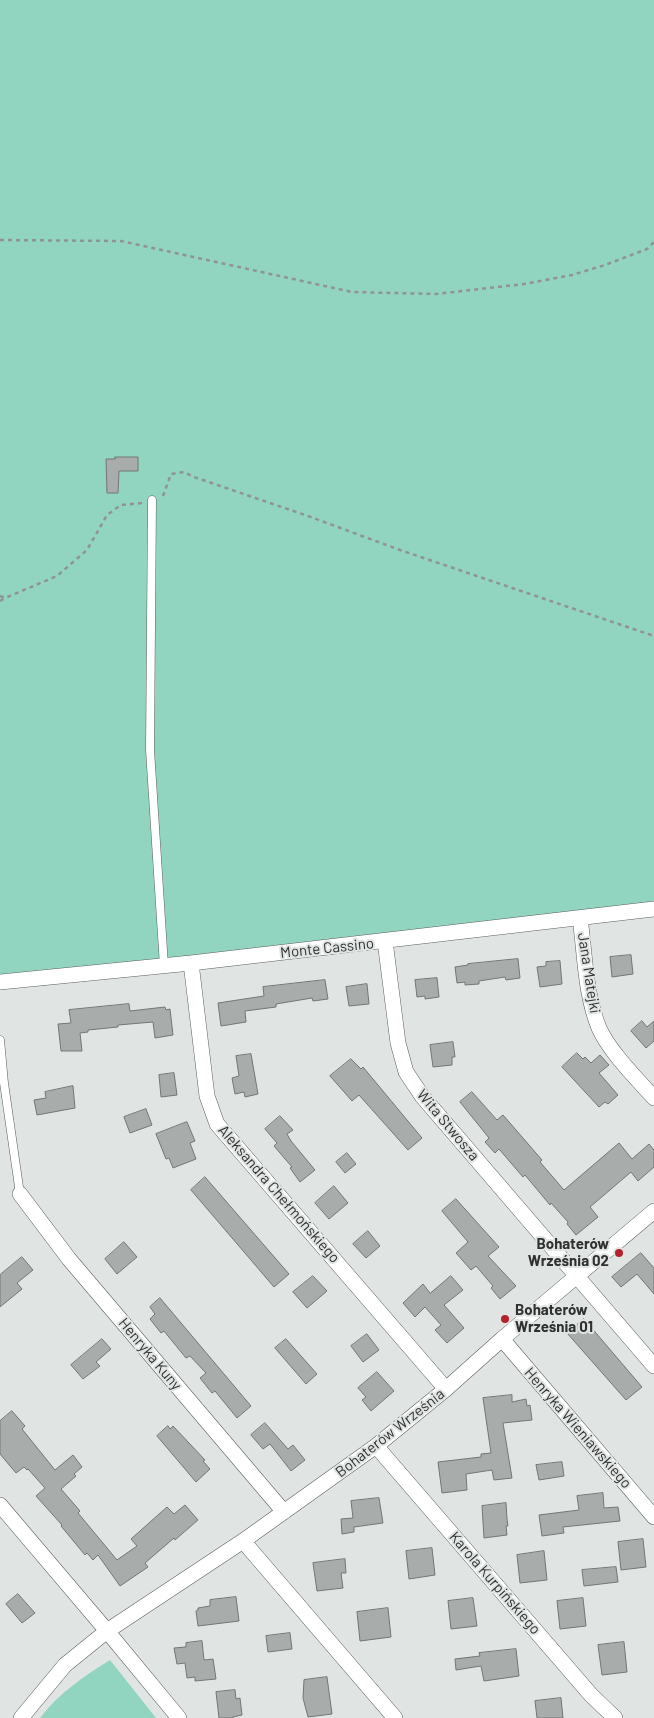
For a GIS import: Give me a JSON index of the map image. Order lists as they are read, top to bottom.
{
  "streets": {
    "street": [
      "Monte Cassino",
      "Jana Matejki",
      "Wita Stwosza",
      "Aleksandra Chełmońskiego",
      "Henryka Kuny",
      "Henryka Wieniawskiego",
      "Bohaterów Września",
      "Karola Kurpińskiego"
    ]
  },
  "crossings": [
    ["Monte Cassino", "Jana Matejki"],
    ["Monte Cassino", "Wita Stwosza"],
    ["Monte Cassino", "Aleksandra Chełmońskiego"],
    ["Wita Stwosza", "Bohaterów Września"],
    ["Aleksandra Chełmońskiego", "Bohaterów Września"],
    ["Henryka Kuny", "Bohaterów Września"],
    ["Henryka Wieniawskiego", "Bohaterów Września"],
    ["Bohaterów Września", "Karola Kurpińskiego"]
  ],
  "places": ["Bohaterów Września 02", "Bohaterów Września 01"]
}
